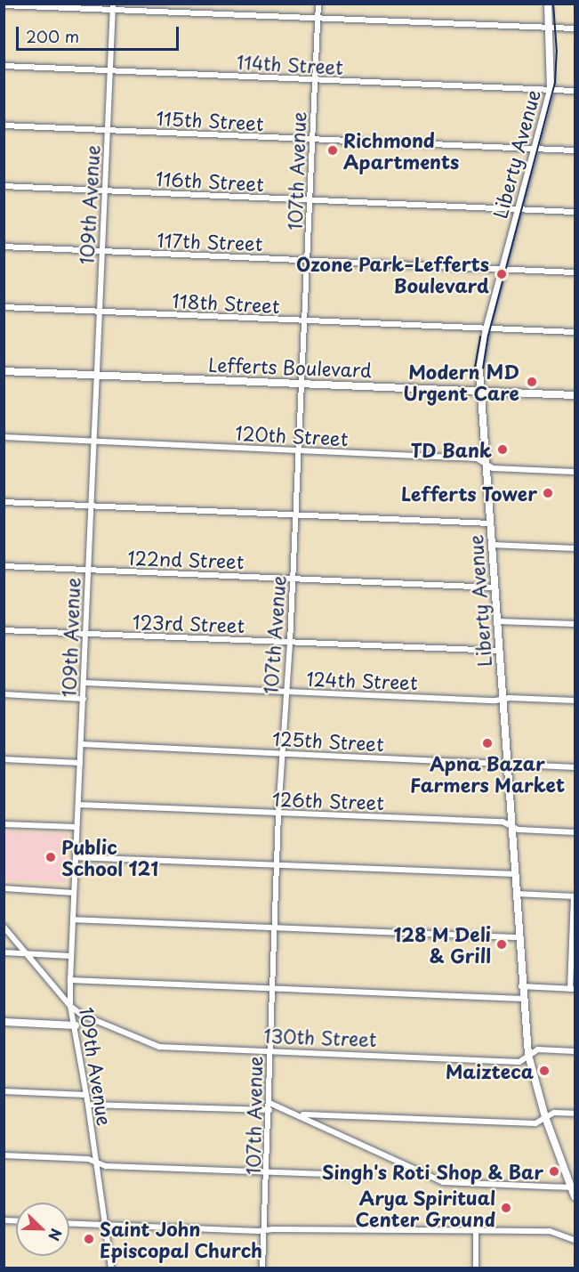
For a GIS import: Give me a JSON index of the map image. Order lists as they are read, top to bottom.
{
  "streets": {
    "street": [
      "114th Street",
      "115th Street",
      "Liberty Avenue",
      "107th Avenue",
      "116th Street",
      "109th Avenue",
      "117th Street",
      "118th Street",
      "Lefferts Boulevard",
      "120th Street",
      "122nd Street",
      "123rd Street",
      "124th Street",
      "125th Street",
      "126th Street",
      "130th Street"
    ]
  },
  "crossings": [
    ["114th Street", "Liberty Avenue"],
    ["114th Street", "107th Avenue"],
    ["114th Street", "109th Avenue"],
    ["115th Street", "Liberty Avenue"],
    ["115th Street", "107th Avenue"],
    ["115th Street", "109th Avenue"],
    ["Liberty Avenue", "116th Street"],
    ["Liberty Avenue", "117th Street"],
    ["Liberty Avenue", "118th Street"],
    ["Liberty Avenue", "Lefferts Boulevard"],
    ["Liberty Avenue", "120th Street"],
    ["Liberty Avenue", "122nd Street"],
    ["Liberty Avenue", "123rd Street"],
    ["Liberty Avenue", "124th Street"],
    ["Liberty Avenue", "125th Street"],
    ["Liberty Avenue", "126th Street"],
    ["Liberty Avenue", "130th Street"],
    ["107th Avenue", "116th Street"],
    ["107th Avenue", "117th Street"],
    ["107th Avenue", "118th Street"],
    ["107th Avenue", "Lefferts Boulevard"],
    ["107th Avenue", "120th Street"],
    ["107th Avenue", "122nd Street"],
    ["107th Avenue", "123rd Street"],
    ["107th Avenue", "124th Street"],
    ["107th Avenue", "125th Street"],
    ["107th Avenue", "126th Street"],
    ["107th Avenue", "130th Street"],
    ["116th Street", "109th Avenue"],
    ["109th Avenue", "117th Street"],
    ["109th Avenue", "118th Street"],
    ["109th Avenue", "Lefferts Boulevard"],
    ["109th Avenue", "120th Street"],
    ["109th Avenue", "122nd Street"],
    ["109th Avenue", "123rd Street"],
    ["109th Avenue", "124th Street"],
    ["109th Avenue", "125th Street"],
    ["109th Avenue", "126th Street"],
    ["109th Avenue", "130th Street"]
  ],
  "places": [
    "Richmond Apartments",
    "Ozone Park–Lefferts Boulevard",
    "Modern MD Urgent Care",
    "TD Bank",
    "Lefferts Tower",
    "Apna Bazar Farmers Market",
    "Public School 121",
    "128 M Deli & Grill",
    "Maizteca",
    "Singh's Roti Shop & Bar",
    "Arya Spiritual Center Ground",
    "Saint John Episcopal Church"
  ],
  "scale_bar": "200 m",
  "north": "bottom right"
}
